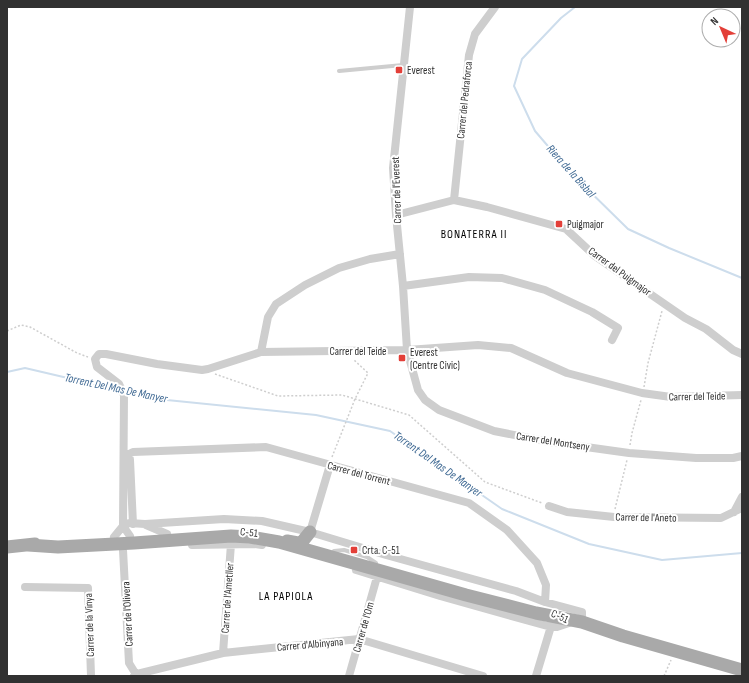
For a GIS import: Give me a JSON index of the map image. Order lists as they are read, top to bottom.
{
  "streets": {
    "main road": ["C-51"],
    "street": [
      "Carrer del Pedraforca",
      "Carrer de l'Everest",
      "Carrer del Puigmajor",
      "Carrer del Teide",
      "Carrer del Montseny",
      "Carrer del Torrent",
      "Carrer de l'Aneto",
      "Carrer de l'Ametller",
      "Carrer de l'Olivera",
      "Carrer de la Vinya",
      "Carrer de l'Om",
      "Carrer d'Albinyana"
    ]
  },
  "crossings": [
    ["Carrer del Pedraforca", "Carrer del Puigmajor"],
    ["Carrer de l'Everest", "Carrer del Puigmajor"],
    ["Carrer de l'Everest", "Carrer del Teide"],
    ["Carrer de l'Everest", "Carrer del Montseny"],
    ["Carrer del Teide", "Carrer del Montseny"],
    ["Carrer del Torrent", "C-51"],
    ["C-51", "Carrer de l'Ametller"],
    ["C-51", "Carrer de l'Om"],
    ["Carrer de l'Ametller", "Carrer d'Albinyana"],
    ["Carrer de l'Olivera", "Carrer d'Albinyana"],
    ["Carrer de l'Om", "Carrer d'Albinyana"]
  ],
  "districts": ["BONATERRA II", "LA PAPIOLA"],
  "water": ["Riera de la Bisbal", "Torrent Del Mas De Manyer"],
  "places": {
    "transit": [
      "Everest",
      "Puigmajor",
      "Everest (Centre Civic)",
      "Crta. C-51"
    ]
  },
  "north": "top left"
}
